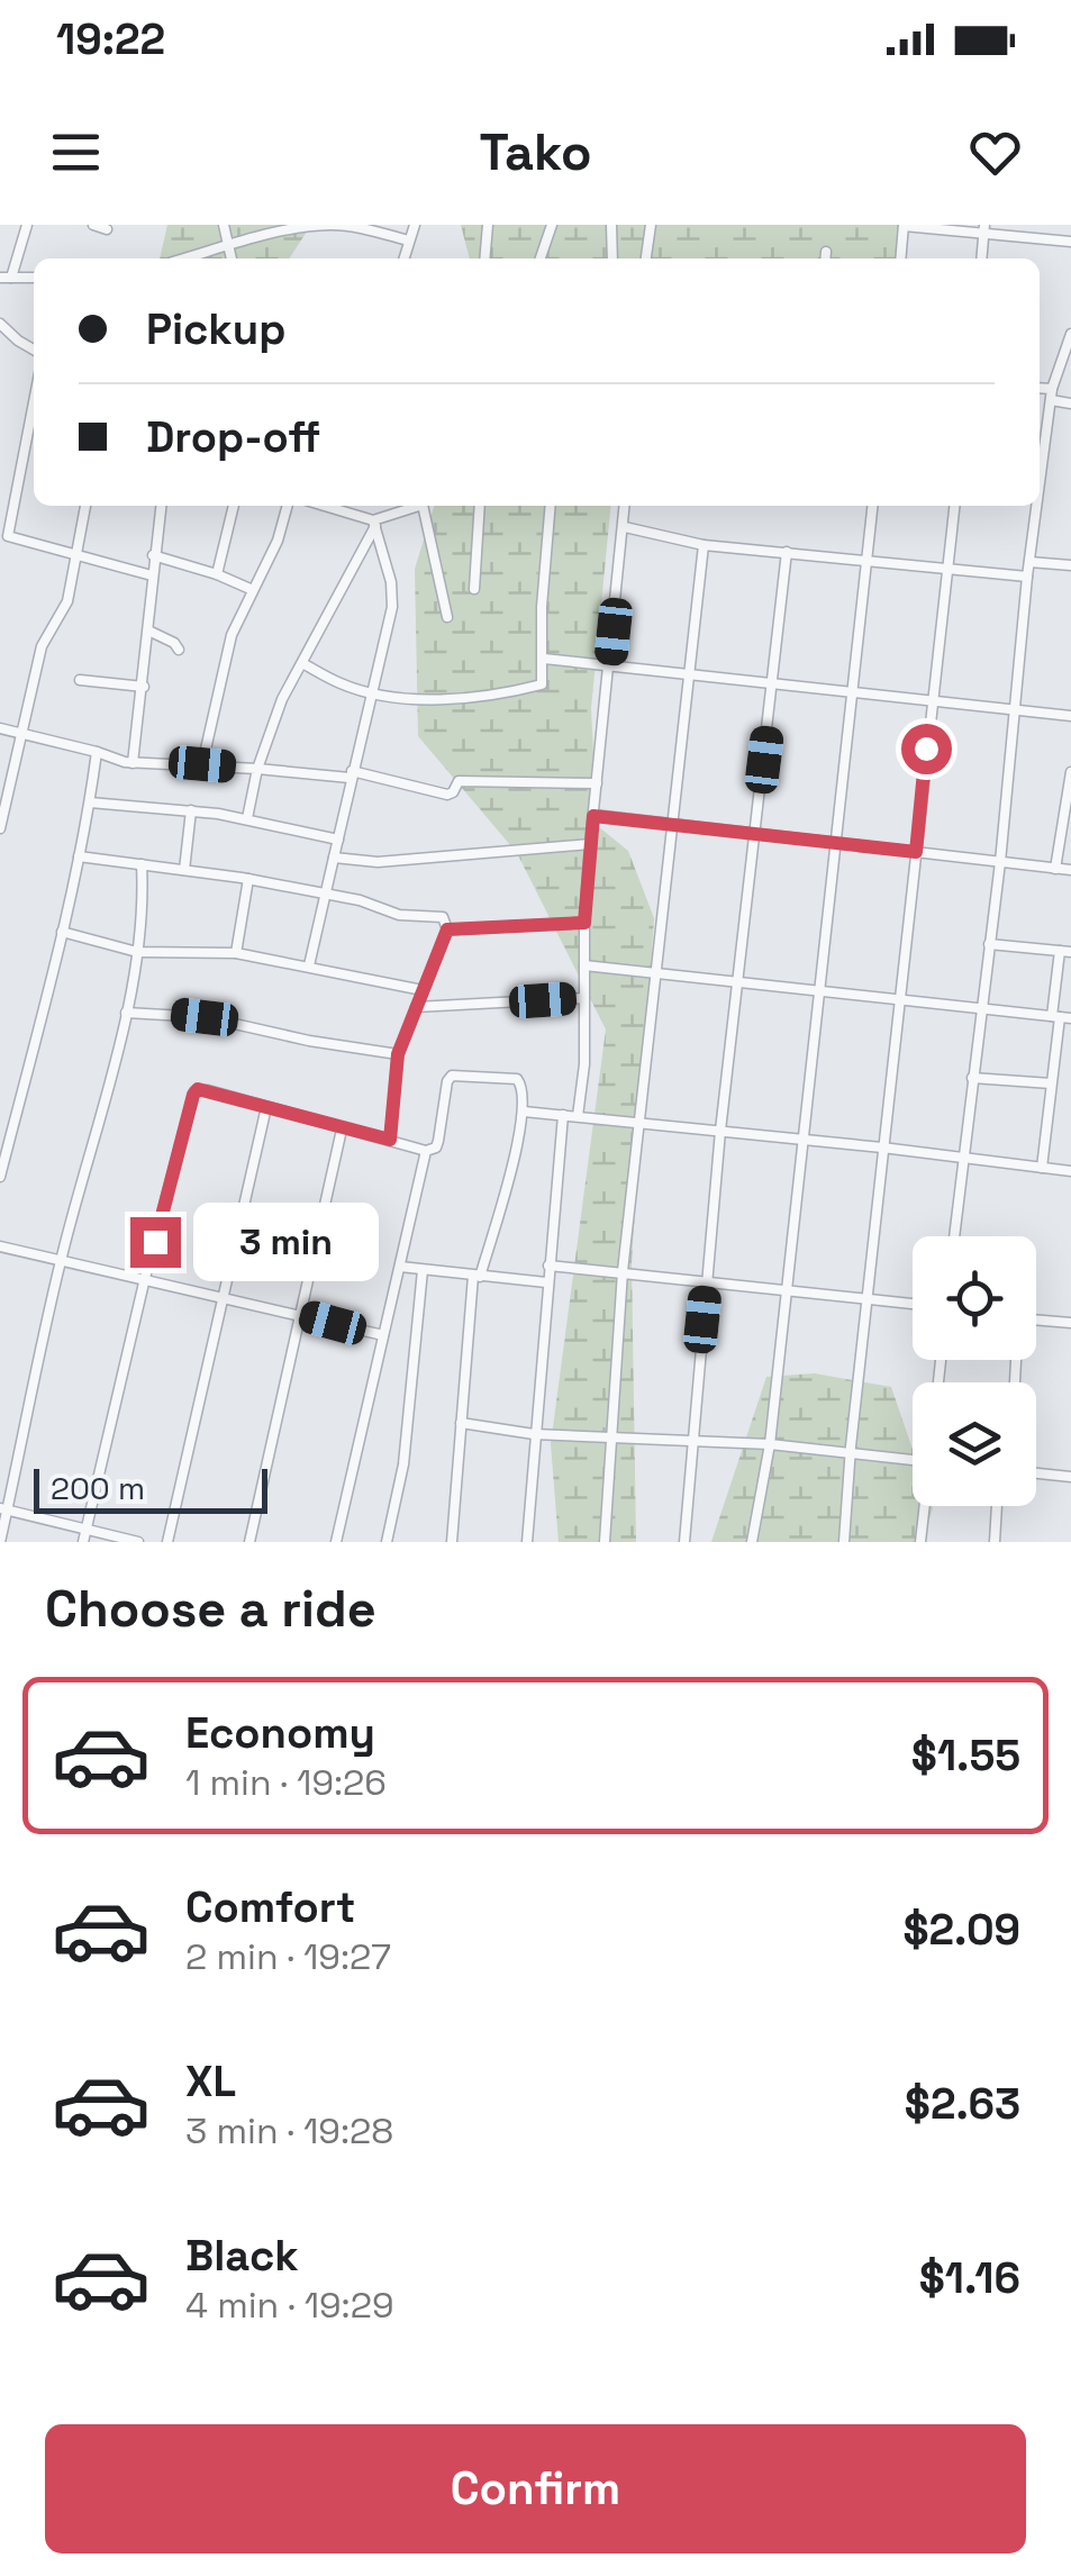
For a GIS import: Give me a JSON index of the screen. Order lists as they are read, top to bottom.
{
  "scale_bar": "200 m",
  "page": {
    "status": "19:22",
    "header": "Tako",
    "banner": ["Pickup", "Drop-off"],
    "bubble": "3 min",
    "scale": "200 m",
    "heading": "Choose a ride",
    "list": [
      {
        "name": "Economy",
        "note": "1 min · 19:26",
        "value": "$1.55"
      },
      {
        "name": "Comfort",
        "note": "2 min · 19:27",
        "value": "$2.09"
      },
      {
        "name": "XL",
        "note": "3 min · 19:28",
        "value": "$2.63"
      },
      {
        "name": "Black",
        "note": "4 min · 19:29",
        "value": "$1.16"
      }
    ],
    "buttons": "Confirm"
  }
}
